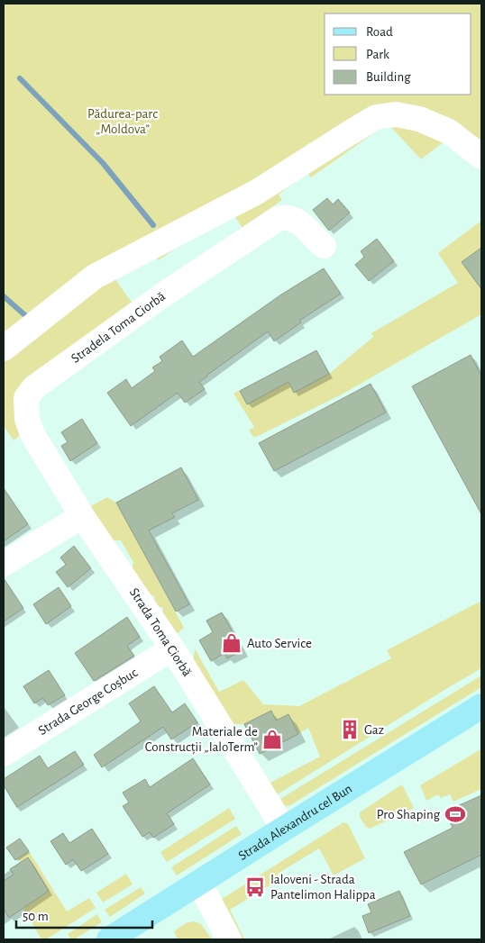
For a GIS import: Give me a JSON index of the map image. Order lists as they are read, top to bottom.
{
  "streets": {
    "main road": ["Strada Alexandru cel Bun"],
    "street": ["Stradela Toma Ciorbă", "Strada Toma Ciorbă", "Strada George Coșbuc"]
  },
  "crossings": [
    ["Stradela Toma Ciorbă", "Strada Toma Ciorbă"],
    ["Strada Toma Ciorbă", "Strada George Coșbuc"],
    ["Strada Toma Ciorbă", "Strada Alexandru cel Bun"]
  ],
  "parks": ["Pădurea-parc „Moldova”"],
  "places": {
    "shop": ["Auto Service", "Materiale de Construcții „IaloTerm”"],
    "building": ["Gaz"],
    "sports": ["Pro Shaping"],
    "bus stop": ["Ialoveni - Strada Pantelimon Halippa"]
  },
  "legend": ["Road", "Park", "Building"],
  "scale_bar": "50 m"
}
